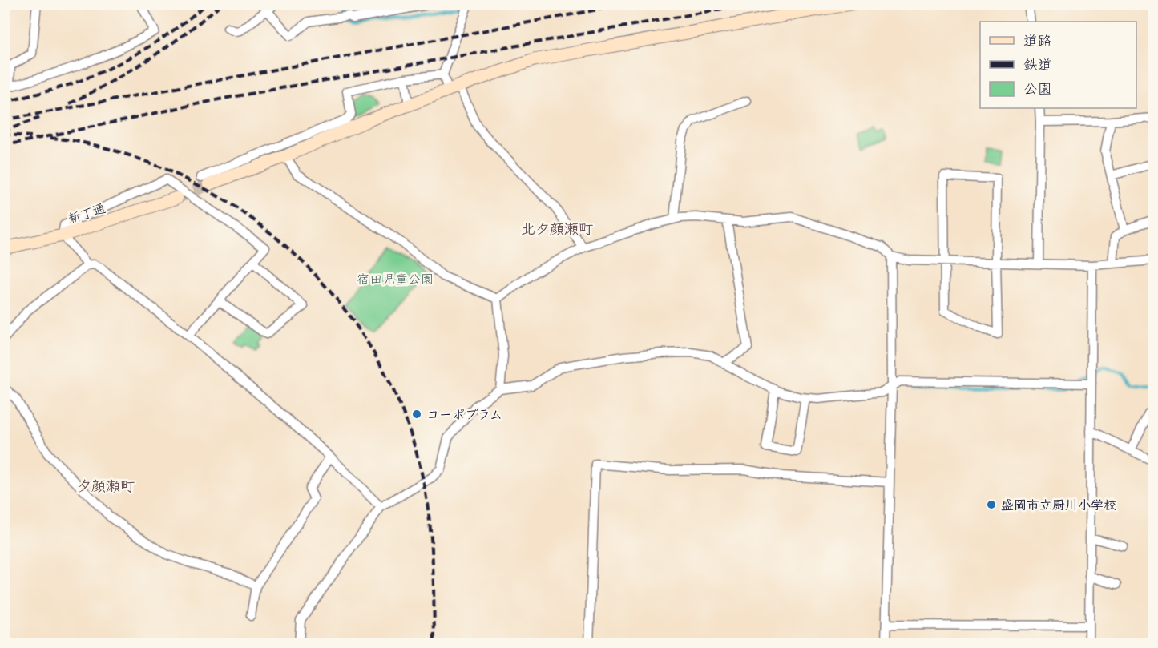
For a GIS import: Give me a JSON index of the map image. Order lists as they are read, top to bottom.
{
  "streets": {
    "street": ["新丁通"]
  },
  "districts": ["北夕顔瀬町", "夕顔瀬町"],
  "parks": ["宿田児童公園"],
  "places": ["コーポプラム", "盛岡市立厨川小学校"],
  "legend": ["道路", "鉄道", "公園"]
}
